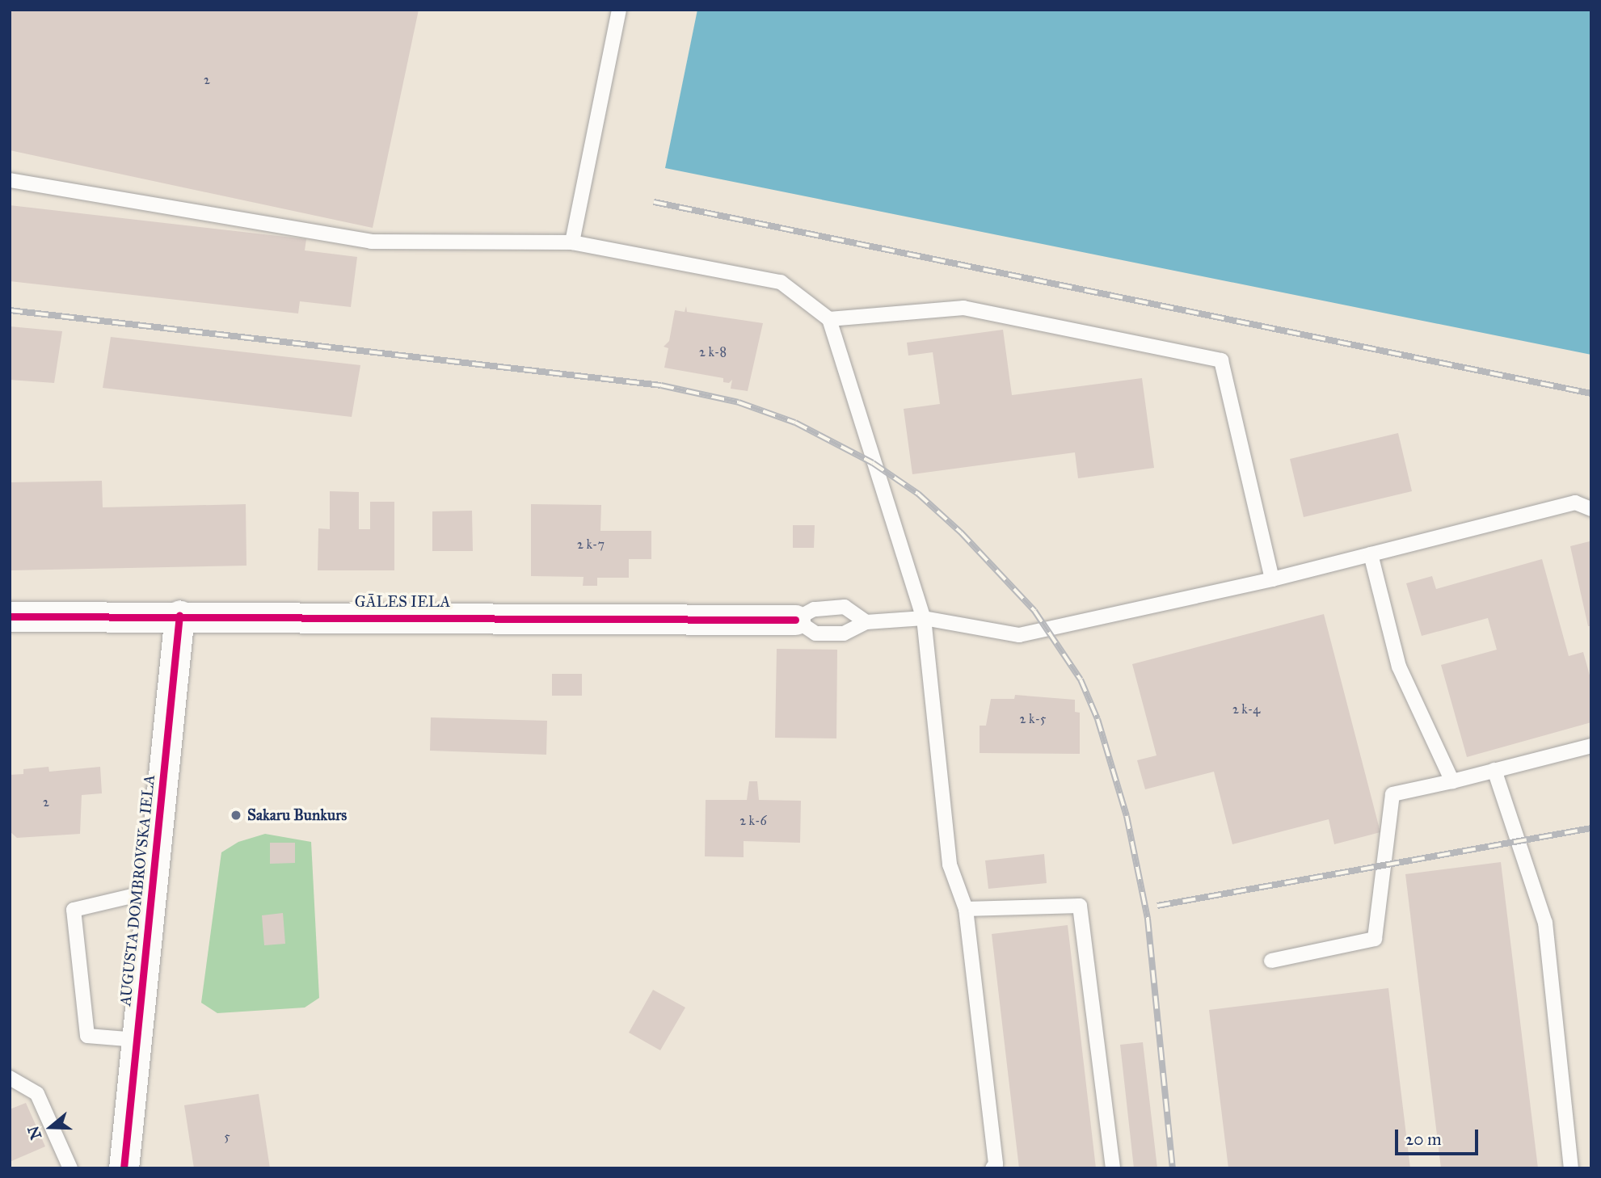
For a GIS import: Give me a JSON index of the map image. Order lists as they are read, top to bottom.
{
  "streets": {
    "street": ["GĀLES IELA", "AUGUSTA DOMBROVSKA IELA"]
  },
  "crossings": [
    ["GĀLES IELA", "AUGUSTA DOMBROVSKA IELA"]
  ],
  "places": ["Sakaru Bunkurs"],
  "house_numbers": [
    "2",
    "2 k-8",
    "2 k-7",
    "2 k-4",
    "2 k-5",
    "2",
    "2 k-6",
    "5"
  ],
  "scale_bar": "20 m",
  "north": "left"
}
